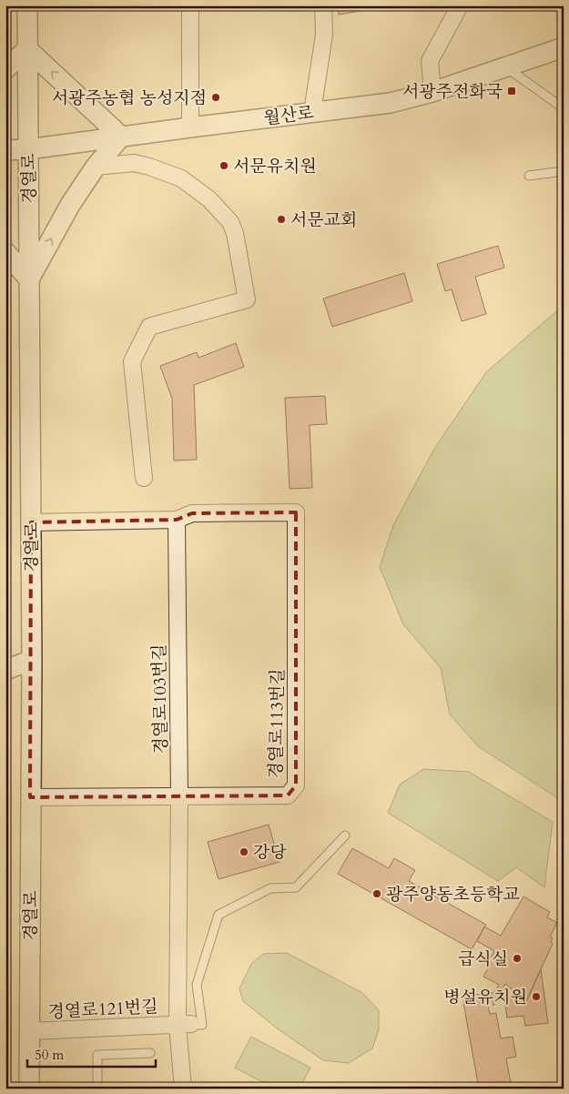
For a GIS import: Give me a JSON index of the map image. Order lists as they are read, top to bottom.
{
  "streets": {
    "street": [
      "월산로",
      "경열로",
      "경열로103번길",
      "경열로113번길",
      "경열로121번길"
    ]
  },
  "crossings": [
    ["월산로", "경열로"],
    ["경열로", "경열로113번길"],
    ["경열로", "경열로121번길"],
    ["경열로103번길", "경열로113번길"],
    ["경열로103번길", "경열로121번길"]
  ],
  "places": {
    "transit": ["서광주전화국"],
    "other": [
      "서광주농협 농성지점",
      "서문유치원",
      "서문교회",
      "강당",
      "광주양동초등학교",
      "급식실",
      "병설유치원"
    ]
  },
  "scale_bar": "50 m"
}
